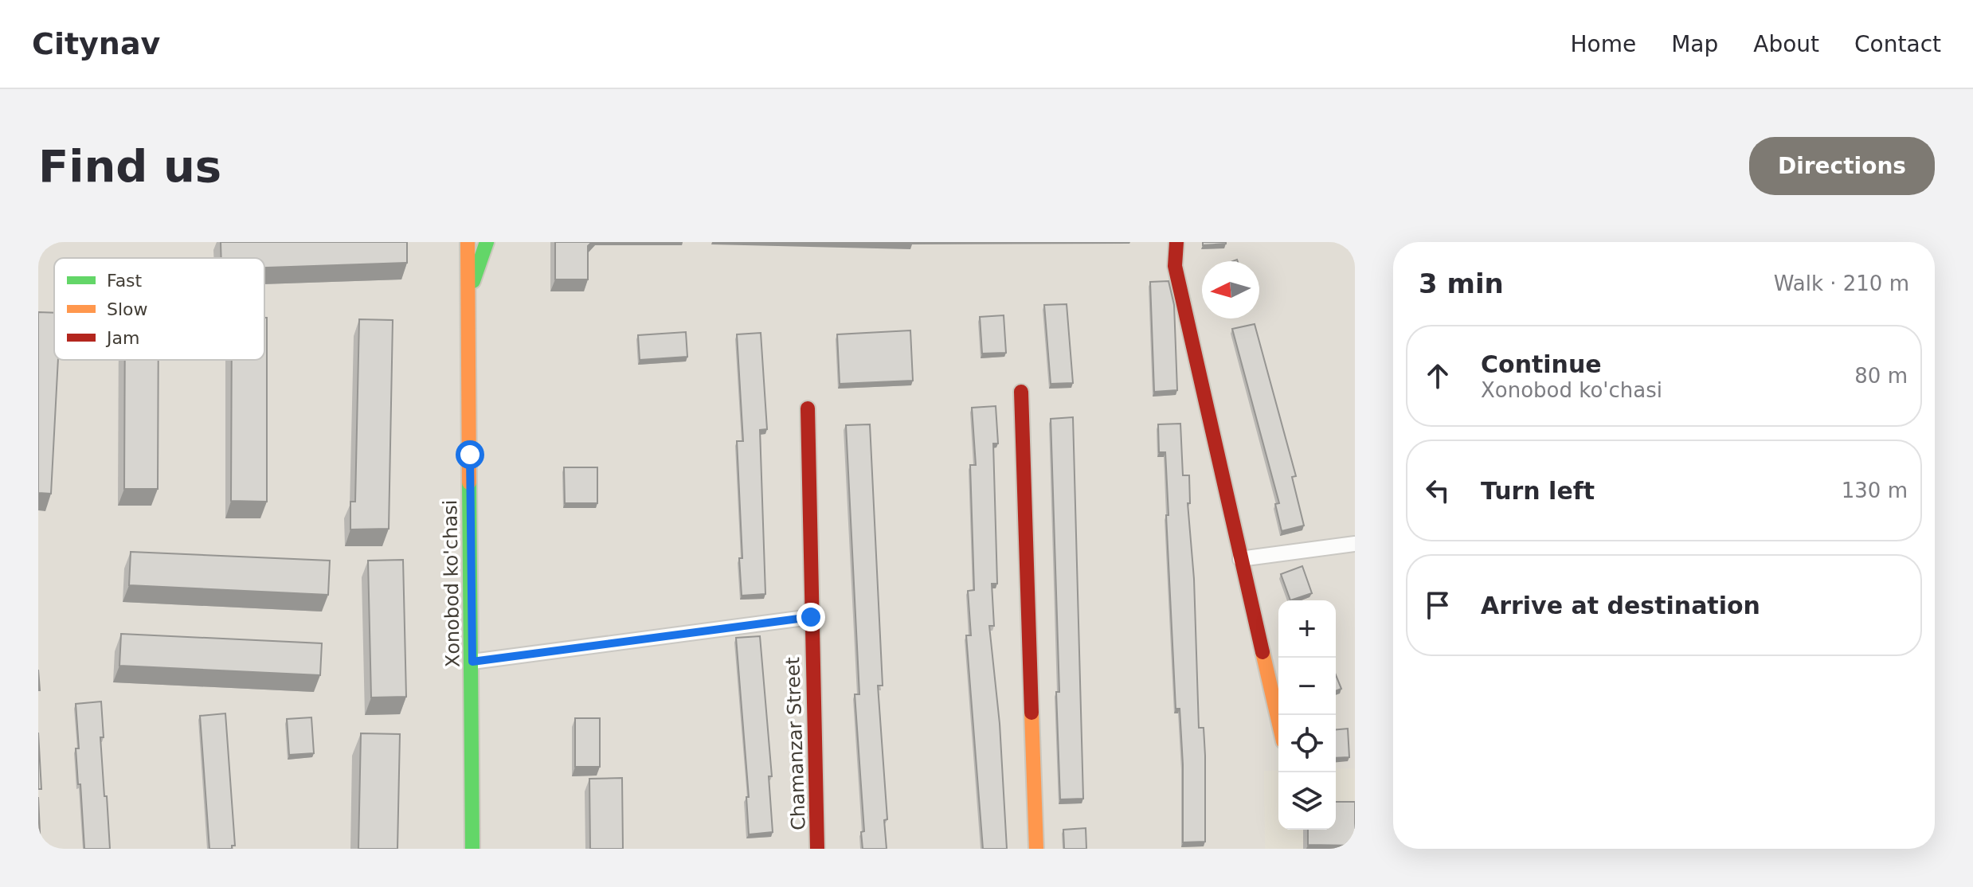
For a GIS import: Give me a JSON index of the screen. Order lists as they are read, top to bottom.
{
  "streets": {
    "street": ["Xonobod ko'chasi", "Chamanzar Street"]
  },
  "legend": ["Fast", "Slow", "Jam"],
  "north": "left",
  "page": {
    "header": "Citynav",
    "nav": [
      "Home",
      "Map",
      "About",
      "Contact"
    ],
    "buttons": "Directions",
    "title": "Find us",
    "heading": ["3 min", "Walk · 210 m"],
    "list": [
      ["Continue", "Xonobod ko'chasi", "80 m"],
      ["Turn left", "130 m"],
      "Arrive at destination"
    ],
    "map_buttons": ["+", "−"]
  }
}
